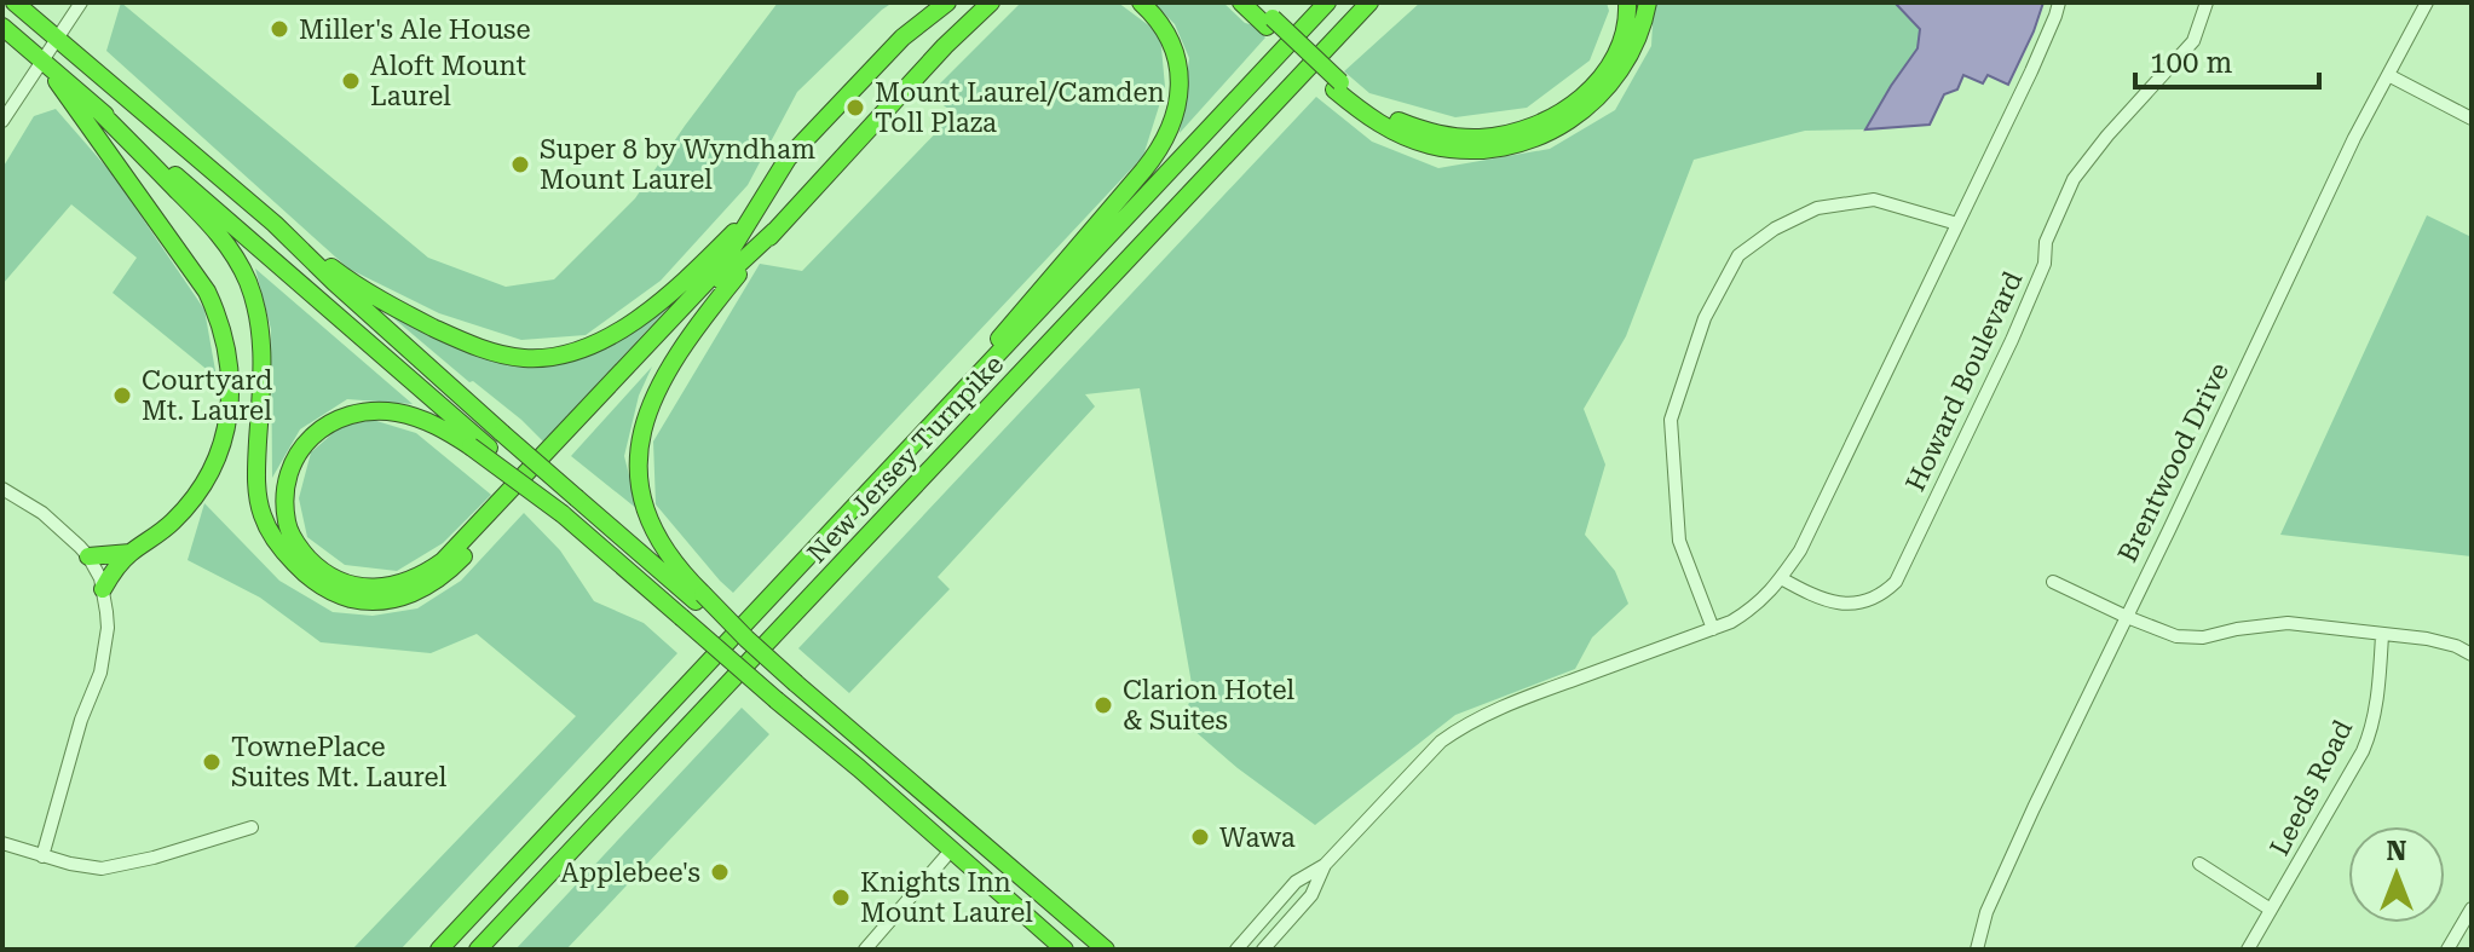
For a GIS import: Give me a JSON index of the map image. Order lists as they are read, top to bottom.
{
  "streets": {
    "highway": ["New Jersey Turnpike"],
    "street": ["Howard Boulevard", "Brentwood Drive", "Leeds Road"]
  },
  "places": [
    "Miller's Ale House",
    "Aloft Mount Laurel",
    "Mount Laurel/Camden Toll Plaza",
    "Super 8 by Wyndham Mount Laurel",
    "Courtyard Mt. Laurel",
    "Clarion Hotel & Suites",
    "TownePlace Suites Mt. Laurel",
    "Wawa",
    "Applebee's",
    "Knights Inn Mount Laurel"
  ],
  "scale_bar": "100 m",
  "north": "top"
}
